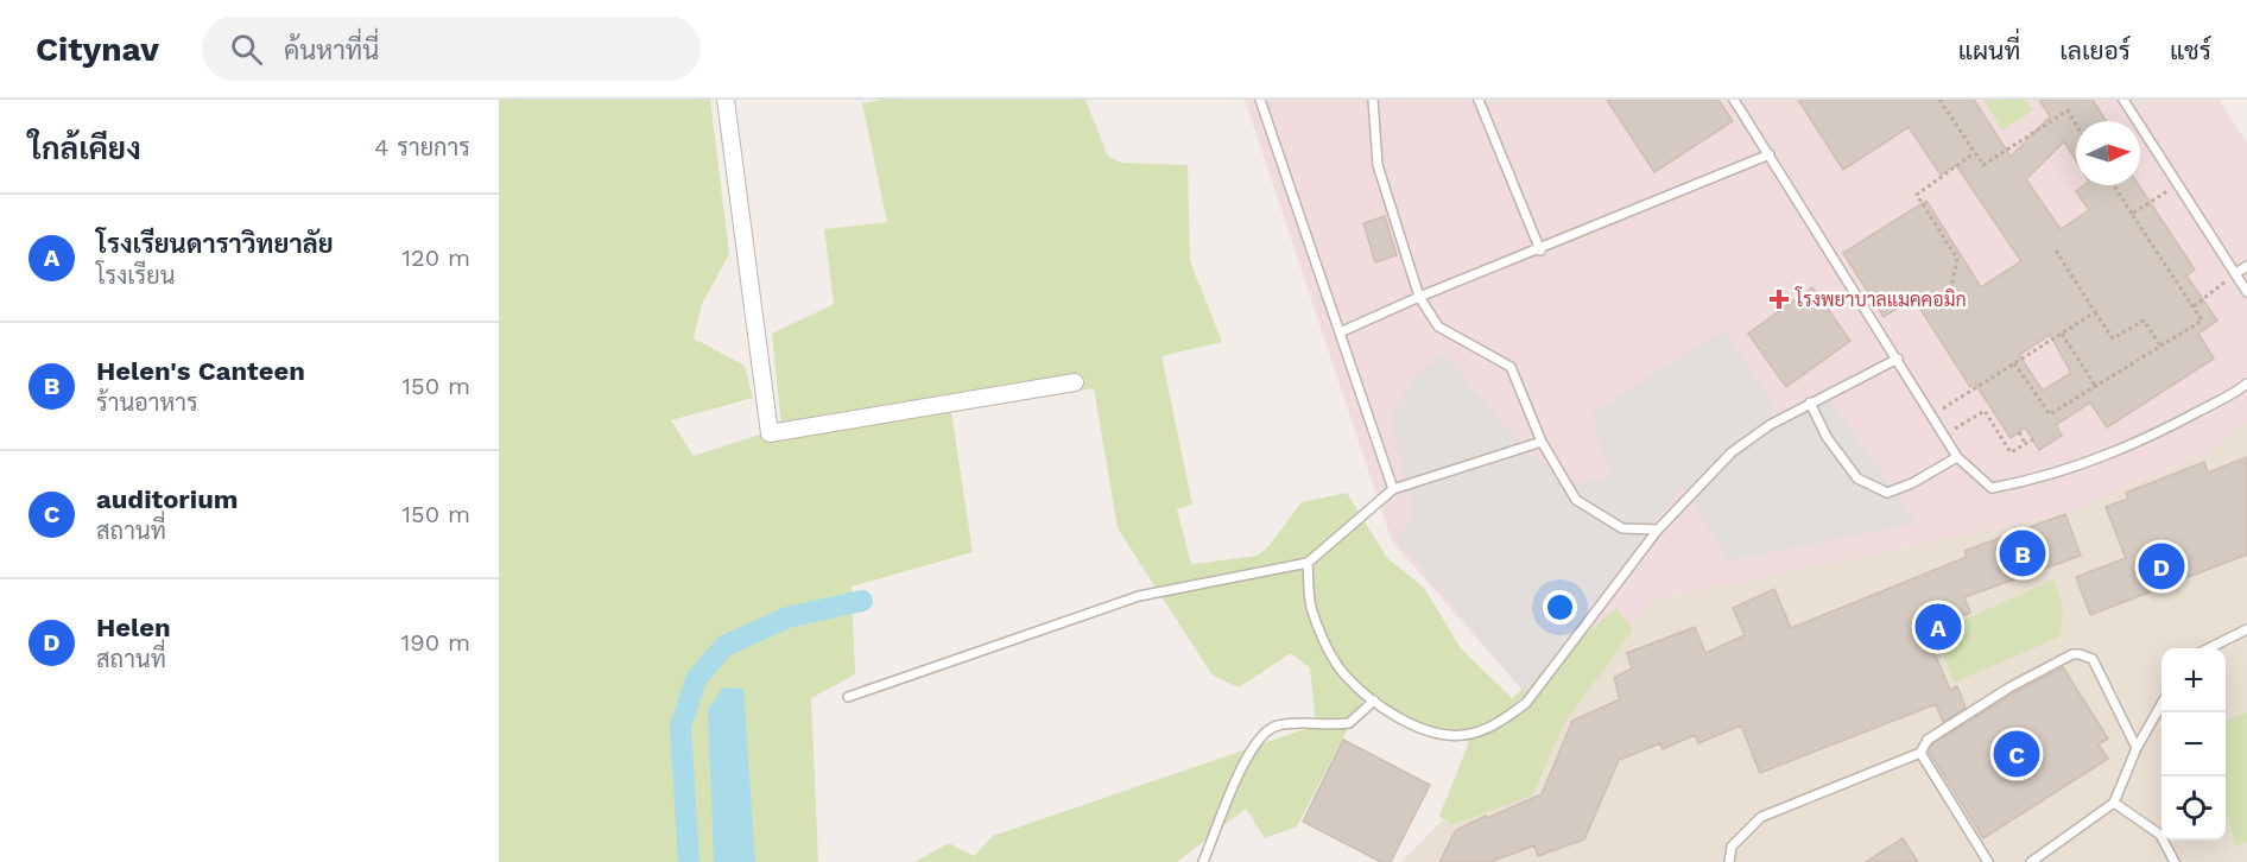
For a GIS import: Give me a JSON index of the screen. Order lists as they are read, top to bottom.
{
  "places": {
    "health": ["โรงพยาบาลแมคคอมิก"]
  },
  "north": "right",
  "page": {
    "header": "Citynav",
    "search": "ค้นหาที่นี่",
    "nav": ["แผนที่", "เลเยอร์", "แชร์"],
    "heading": ["ใกล้เคียง", "4 รายการ"],
    "list": [
      {
        "mark": "A",
        "name": "โรงเรียนดาราวิทยาลัย",
        "note": "โรงเรียน",
        "value": "120 m"
      },
      {
        "mark": "B",
        "name": "Helen's Canteen",
        "note": "ร้านอาหาร",
        "value": "150 m"
      },
      {
        "mark": "C",
        "name": "auditorium",
        "note": "สถานที่",
        "value": "150 m"
      },
      {
        "mark": "D",
        "name": "Helen",
        "note": "สถานที่",
        "value": "190 m"
      }
    ],
    "pins": [
      "B",
      "D",
      "A",
      "C"
    ],
    "map_buttons": ["+", "−"]
  }
}
